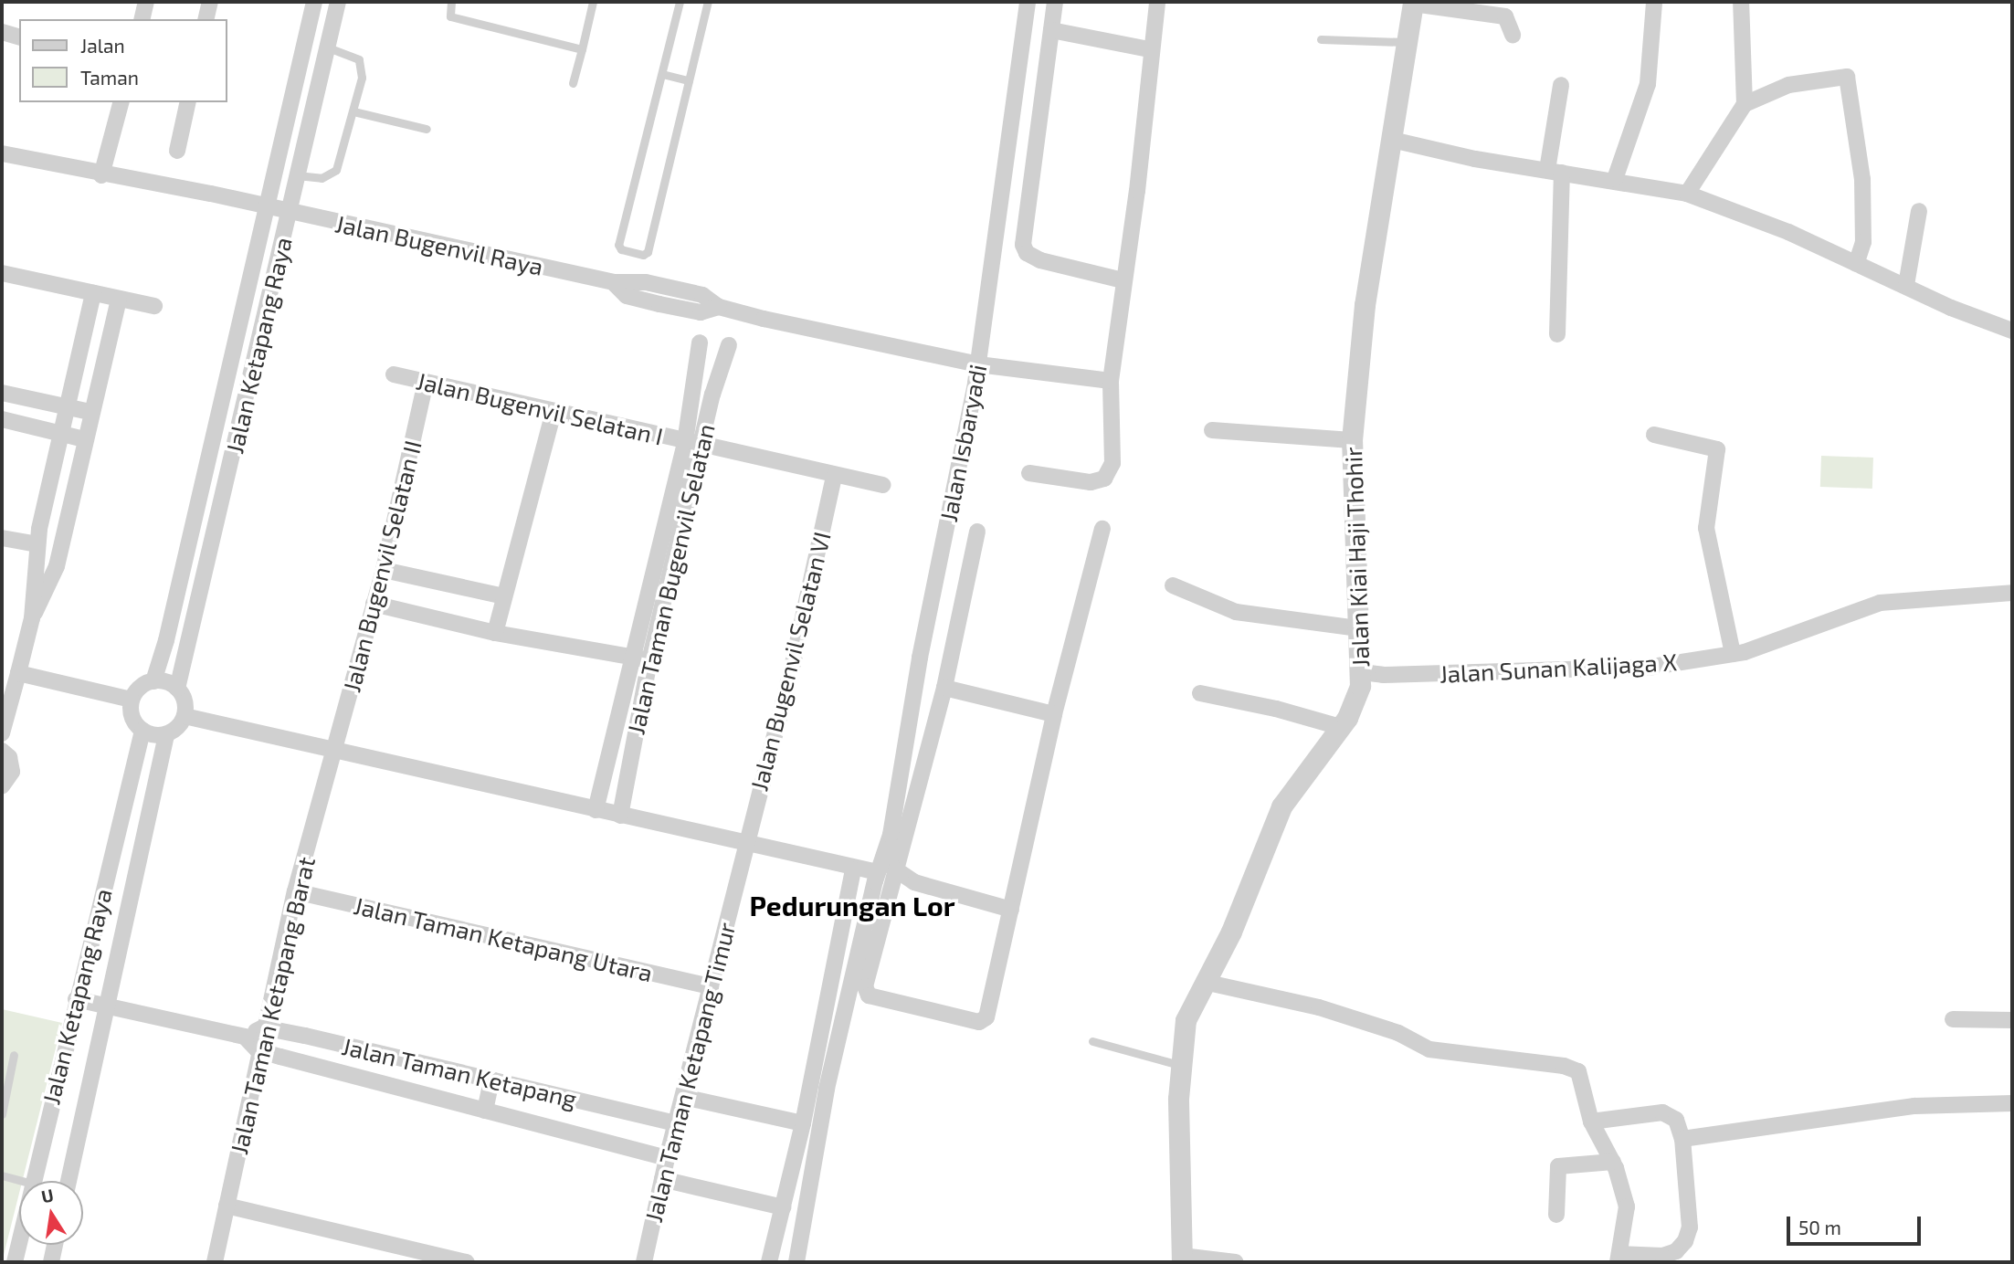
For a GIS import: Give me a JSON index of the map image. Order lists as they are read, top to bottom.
{
  "streets": {
    "street": [
      "Jalan Bugenvil Raya",
      "Jalan Ketapang Raya",
      "Jalan Bugenvil Selatan I",
      "Jalan Isbaryadi",
      "Jalan Kiai Haji Thohir",
      "Jalan Bugenvil Selatan II",
      "Jalan Taman Bugenvil Selatan",
      "Jalan Bugenvil Selatan VI",
      "Jalan Sunan Kalijaga X",
      "Jalan Taman Ketapang Utara",
      "Jalan Taman Ketapang Barat",
      "Jalan Taman Ketapang",
      "Jalan Taman Ketapang Timur"
    ]
  },
  "crossings": [
    ["Jalan Bugenvil Raya", "Jalan Ketapang Raya"],
    ["Jalan Bugenvil Raya", "Jalan Isbaryadi"],
    ["Jalan Bugenvil Selatan I", "Jalan Bugenvil Selatan II"],
    ["Jalan Bugenvil Selatan I", "Jalan Taman Bugenvil Selatan"],
    ["Jalan Kiai Haji Thohir", "Jalan Sunan Kalijaga X"],
    ["Jalan Bugenvil Selatan II", "Jalan Taman Ketapang Barat"],
    ["Jalan Bugenvil Selatan VI", "Jalan Taman Ketapang Timur"],
    ["Jalan Taman Ketapang Utara", "Jalan Taman Ketapang Barat"],
    ["Jalan Taman Ketapang Utara", "Jalan Taman Ketapang Timur"],
    ["Jalan Taman Ketapang Barat", "Jalan Taman Ketapang"],
    ["Jalan Taman Ketapang", "Jalan Taman Ketapang Timur"]
  ],
  "districts": ["Pedurungan Lor"],
  "legend": ["Jalan", "Taman"],
  "scale_bar": "50 m",
  "north": "top"
}
